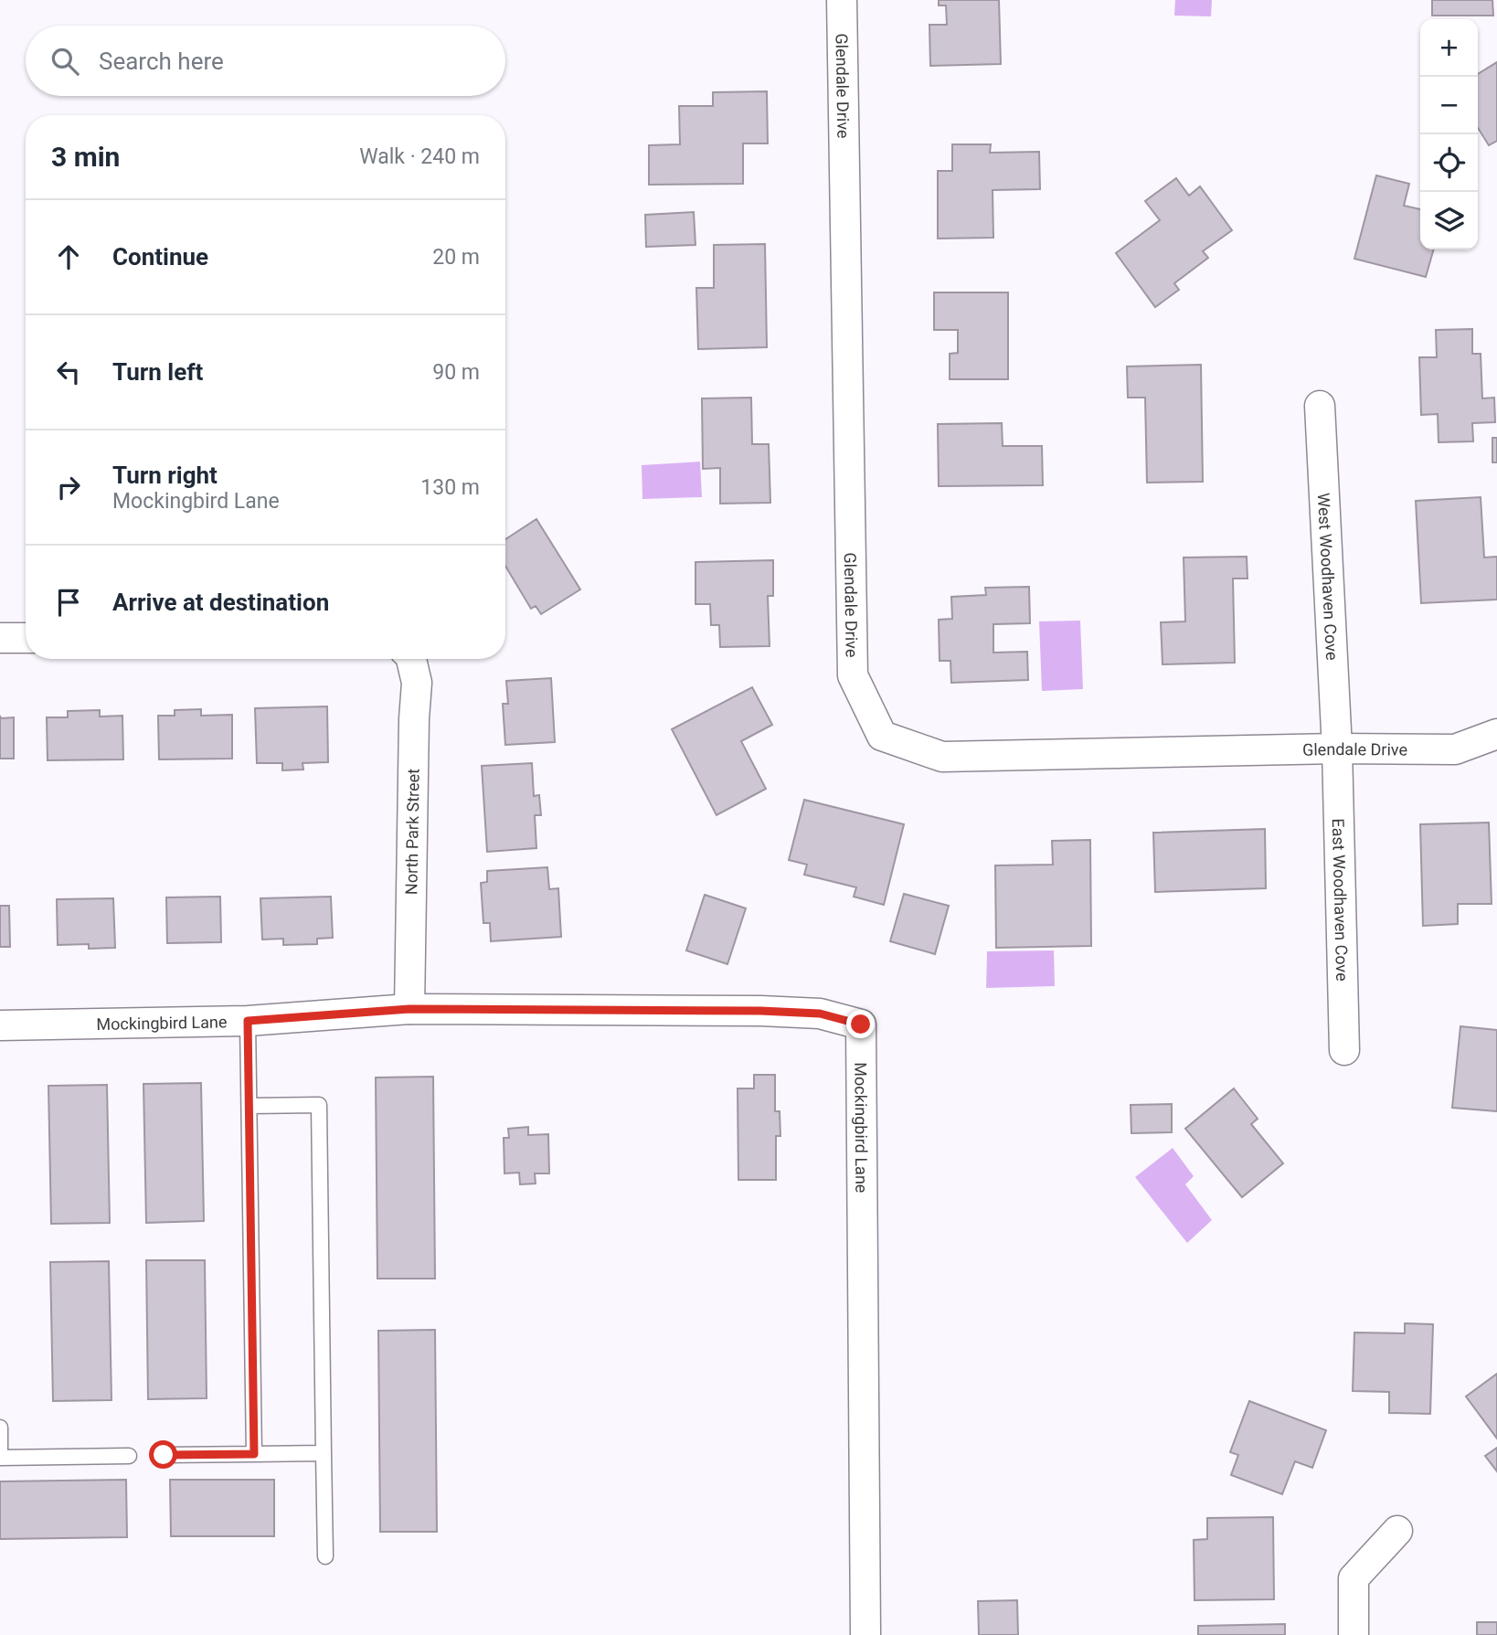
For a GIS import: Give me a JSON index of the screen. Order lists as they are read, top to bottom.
{
  "streets": {
    "street": [
      "Glendale Drive",
      "West Woodhaven Cove",
      "North Park Street",
      "East Woodhaven Cove",
      "Mockingbird Lane"
    ]
  },
  "crossings": [
    ["Glendale Drive", "West Woodhaven Cove"],
    ["Glendale Drive", "East Woodhaven Cove"],
    ["West Woodhaven Cove", "East Woodhaven Cove"],
    ["North Park Street", "Mockingbird Lane"]
  ],
  "page": {
    "map_buttons": ["+", "−"],
    "search": "Search here",
    "heading": ["3 min", "Walk · 240 m"],
    "list": [
      ["Continue", "20 m"],
      ["Turn left", "90 m"],
      ["Turn right", "Mockingbird Lane", "130 m"],
      "Arrive at destination"
    ]
  }
}
